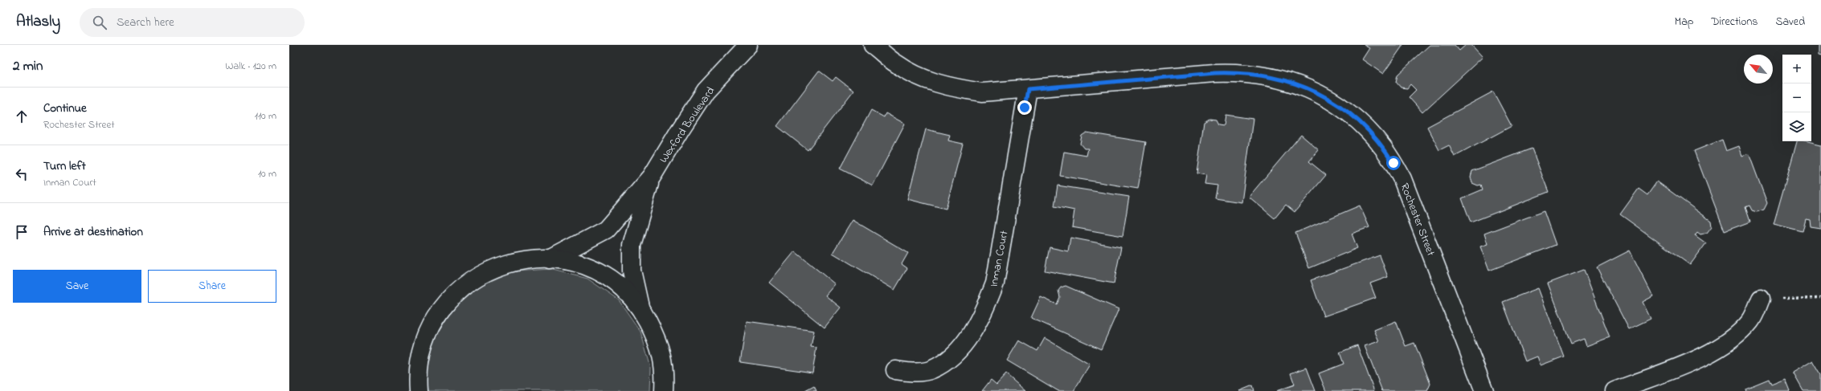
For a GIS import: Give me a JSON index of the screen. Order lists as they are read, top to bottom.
{
  "streets": {
    "street": ["Wexford Boulevard", "Rochester Street", "Inman Court"]
  },
  "crossings": [
    ["Rochester Street", "Inman Court"]
  ],
  "north": "top left",
  "page": {
    "header": "Atlasly",
    "search": "Search here",
    "nav": ["Map", "Directions", "Saved"],
    "heading": ["2 min", "Walk · 120 m"],
    "map_buttons": ["+", "−"],
    "list": [
      ["Continue", "Rochester Street", "110 m"],
      ["Turn left", "Inman Court", "10 m"],
      "Arrive at destination"
    ],
    "buttons": ["Save", "Share"]
  }
}
